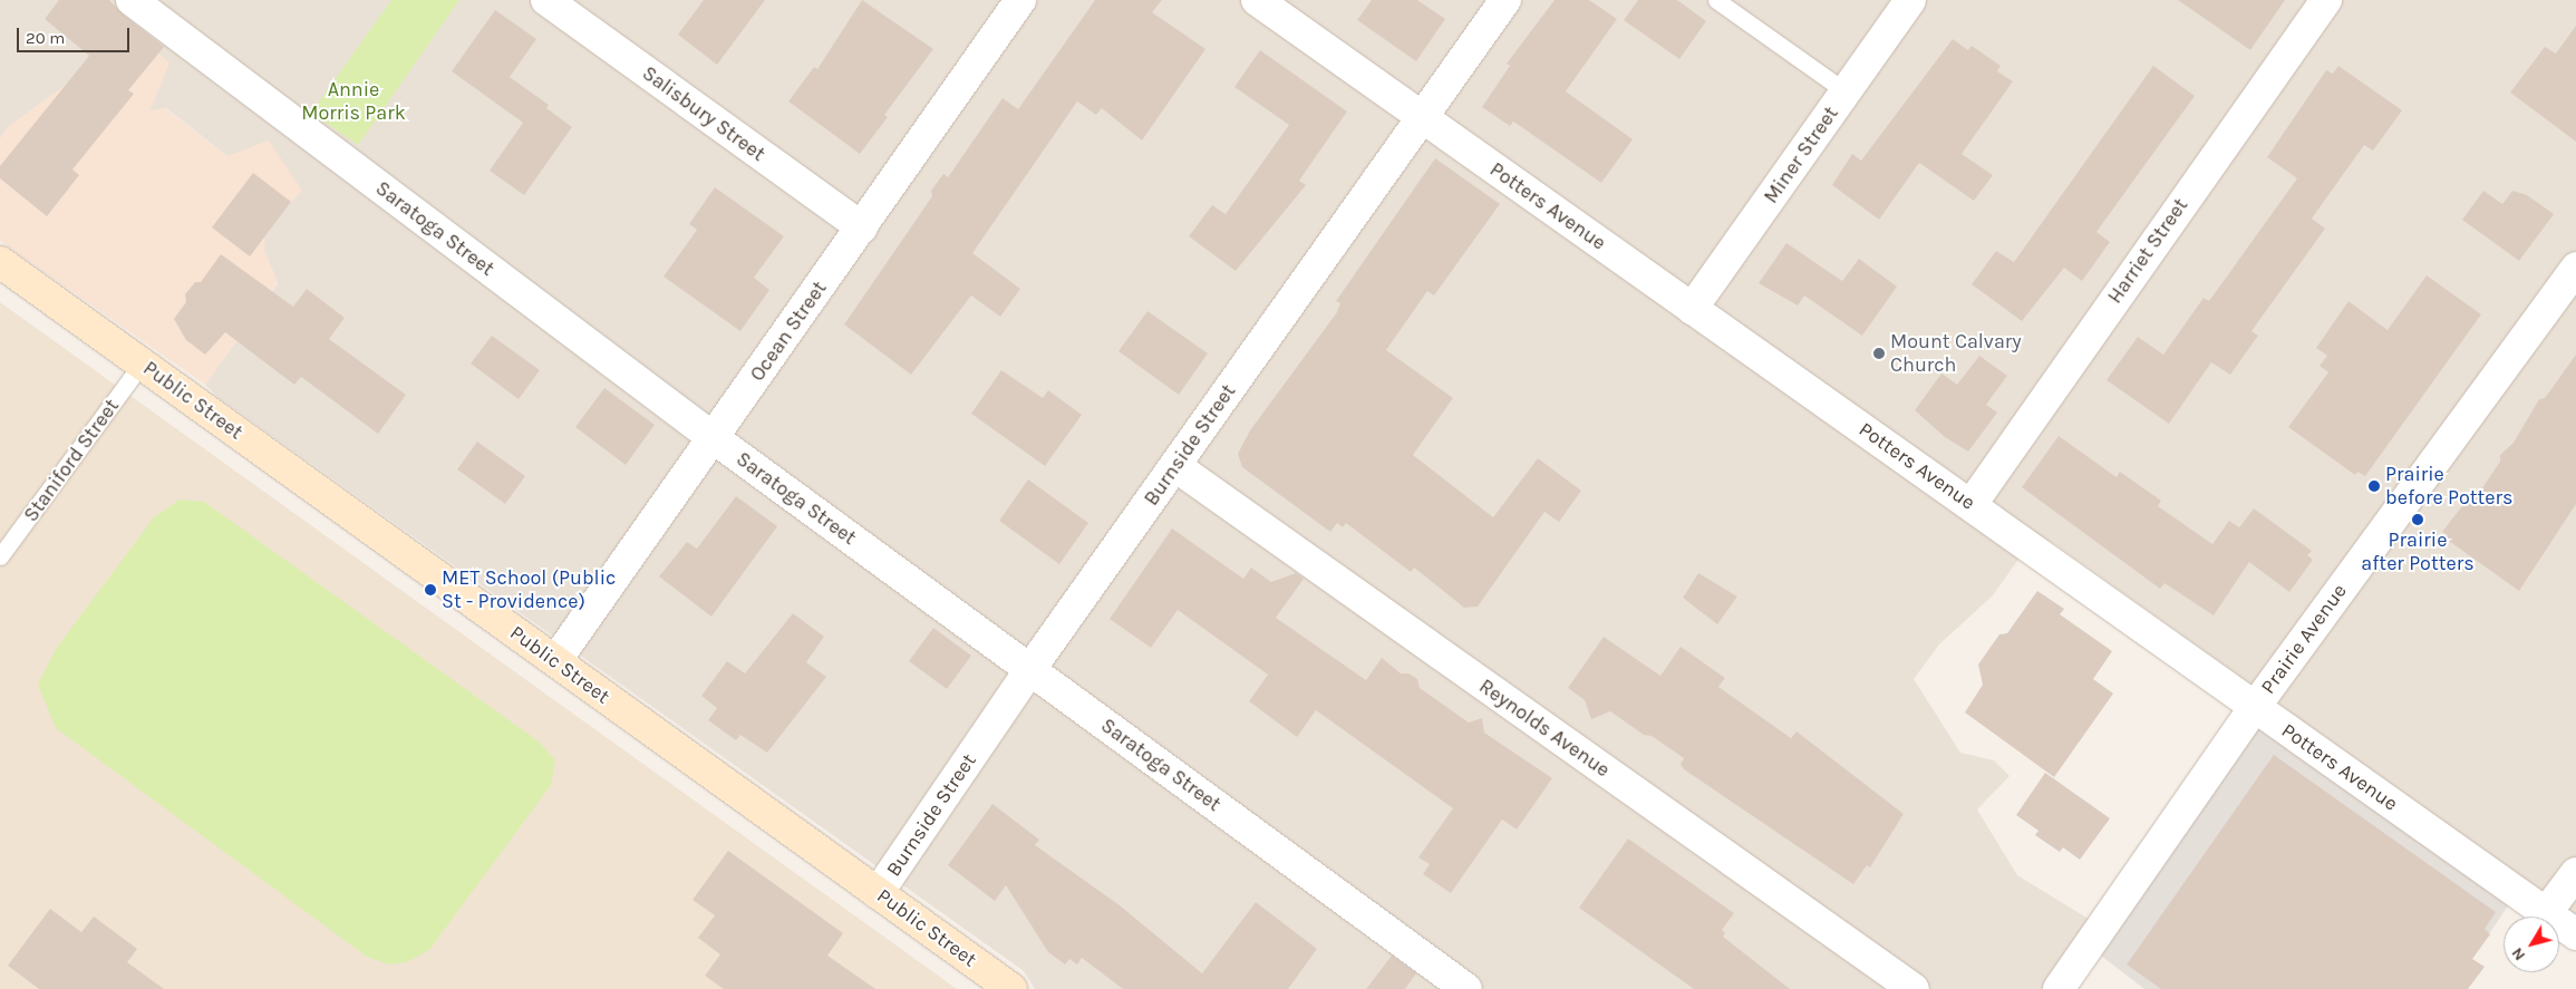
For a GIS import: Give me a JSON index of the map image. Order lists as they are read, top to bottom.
{
  "streets": {
    "main road": ["Public Street"],
    "street": [
      "Salisbury Street",
      "Miner Street",
      "Potters Avenue",
      "Saratoga Street",
      "Harriet Street",
      "Ocean Street",
      "Burnside Street",
      "Prairie Avenue",
      "Reynolds Avenue"
    ],
    "lane": ["Staniford Street"]
  },
  "crossings": [
    ["Salisbury Street", "Ocean Street"],
    ["Miner Street", "Potters Avenue"],
    ["Potters Avenue", "Harriet Street"],
    ["Potters Avenue", "Burnside Street"],
    ["Potters Avenue", "Prairie Avenue"],
    ["Saratoga Street", "Ocean Street"],
    ["Saratoga Street", "Burnside Street"],
    ["Ocean Street", "Public Street"],
    ["Public Street", "Burnside Street"],
    ["Public Street", "Staniford Street"],
    ["Burnside Street", "Reynolds Avenue"]
  ],
  "parks": ["Annie Morris Park"],
  "places": [
    "Mount Calvary Church",
    "Prairie before Potters",
    "Prairie after Potters",
    "MET School (Public St - Providence)"
  ],
  "scale_bar": "20 m",
  "north": "bottom left"
}
